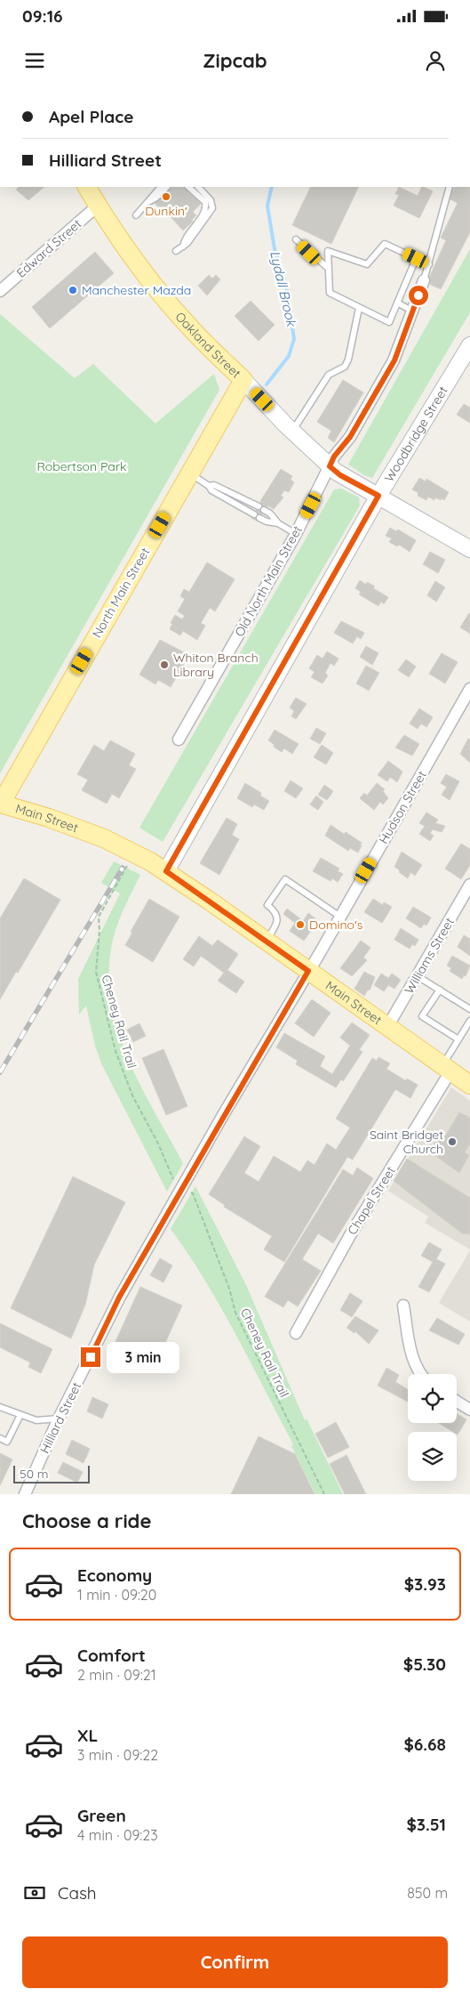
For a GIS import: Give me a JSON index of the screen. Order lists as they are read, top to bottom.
{
  "streets": {
    "main road": [
      "Oakland Street",
      "Woodbridge Street",
      "North Main Street",
      "Main Street"
    ],
    "street": [
      "Edward Street",
      "Old North Main Street",
      "Hudson Street",
      "Williams Street",
      "Chapel Street",
      "Hilliard Street"
    ],
    "path": ["Cheney Rail Trail"]
  },
  "crossings": [
    ["Edward Street", "Oakland Street"],
    ["Oakland Street", "Woodbridge Street"],
    ["Oakland Street", "Old North Main Street"],
    ["Oakland Street", "North Main Street"],
    ["Woodbridge Street", "Main Street"],
    ["North Main Street", "Main Street"],
    ["Hudson Street", "Main Street"],
    ["Hudson Street", "Hilliard Street"],
    ["Main Street", "Williams Street"],
    ["Main Street", "Chapel Street"],
    ["Main Street", "Hilliard Street"]
  ],
  "water": ["Lydall Brook"],
  "parks": ["Robertson Park"],
  "places": [
    "Dunkin'",
    "Manchester Mazda",
    "Whiton Branch Library",
    "Domino's",
    "Saint Bridget Church"
  ],
  "scale_bar": "50 m",
  "page": {
    "status": "09:16",
    "header": "Zipcab",
    "banner": ["Apel Place", "Hilliard Street"],
    "bubble": "3 min",
    "scale": "50 m",
    "heading": "Choose a ride",
    "list": [
      {
        "name": "Economy",
        "note": "1 min · 09:20",
        "value": "$3.93"
      },
      {
        "name": "Comfort",
        "note": "2 min · 09:21",
        "value": "$5.30"
      },
      {
        "name": "XL",
        "note": "3 min · 09:22",
        "value": "$6.68"
      },
      {
        "name": "Green",
        "note": "4 min · 09:23",
        "value": "$3.51"
      }
    ],
    "pay": ["Cash", "850 m"],
    "buttons": "Confirm"
  }
}
